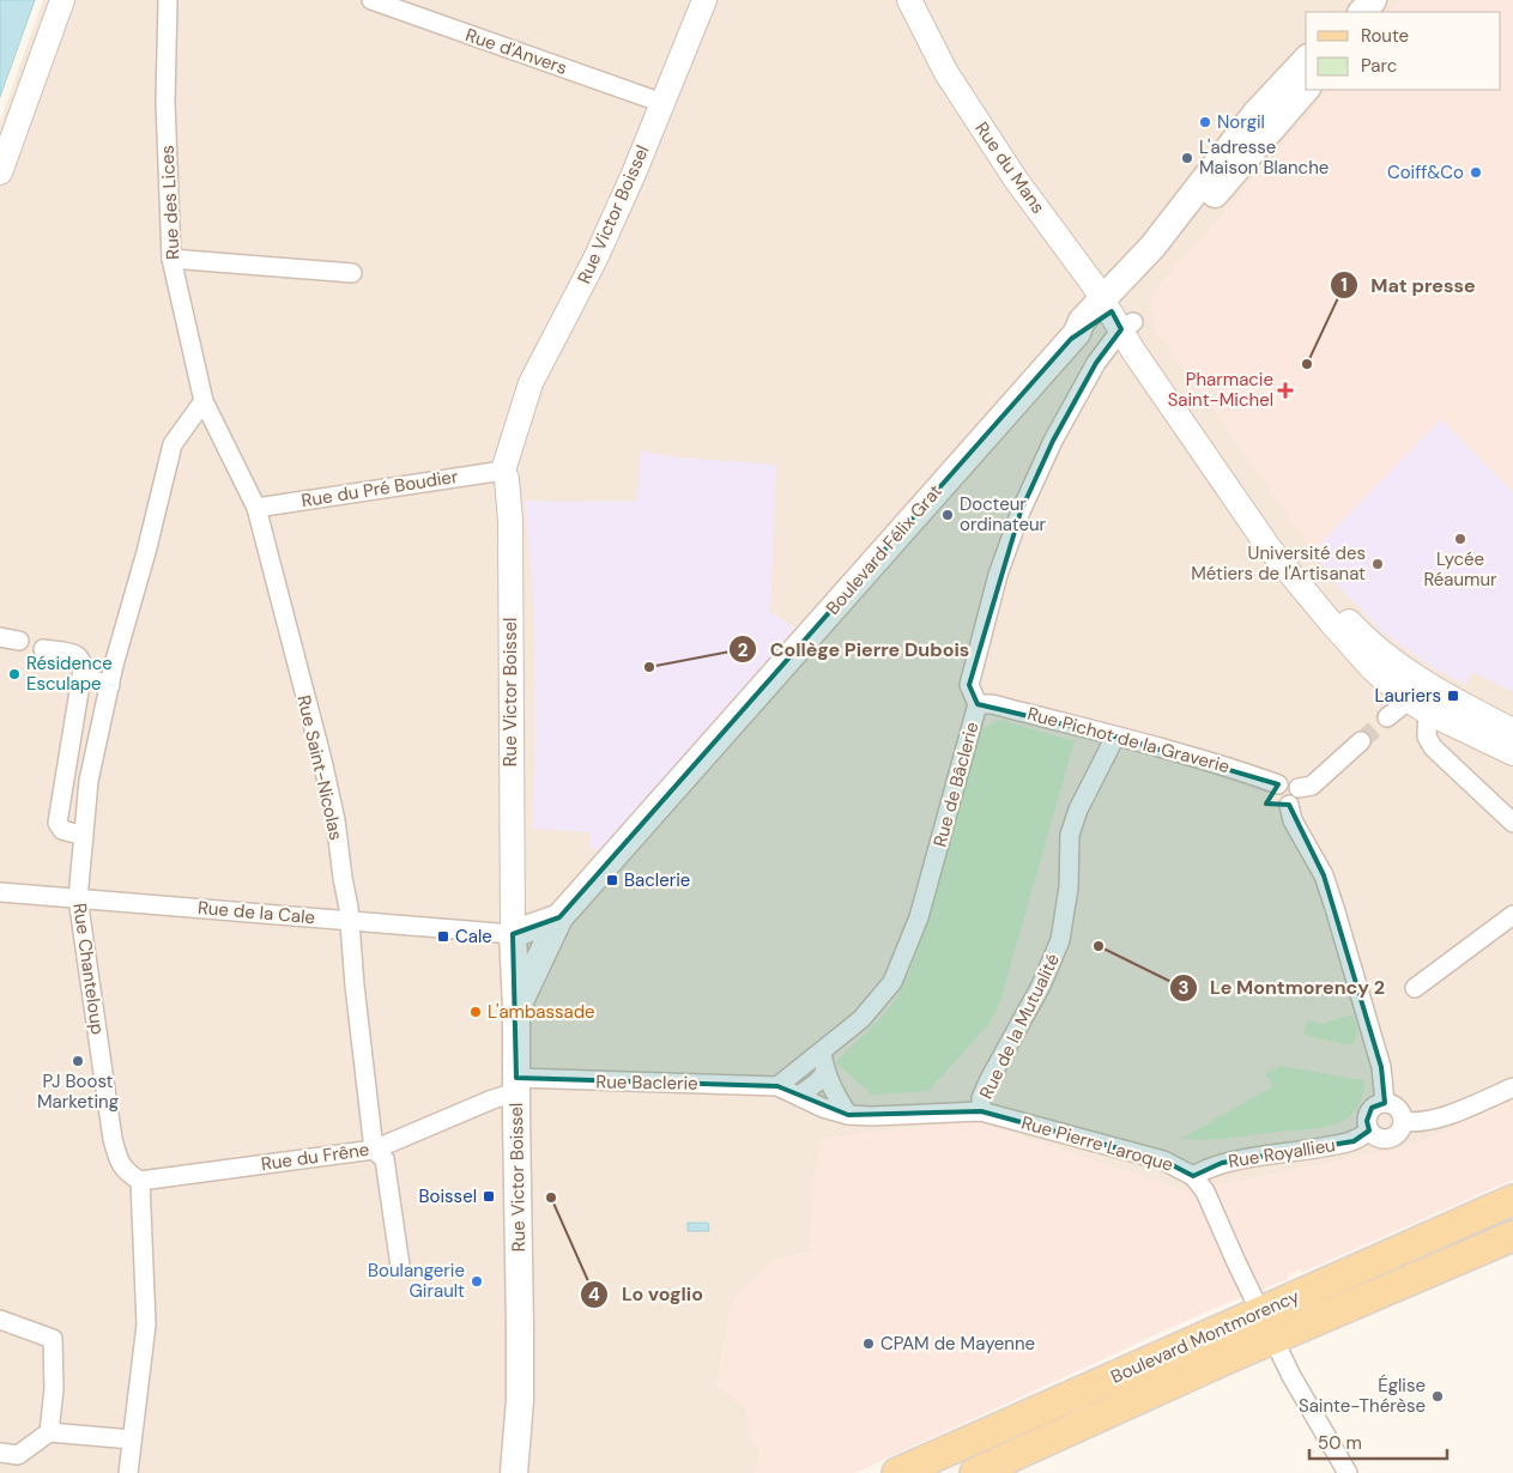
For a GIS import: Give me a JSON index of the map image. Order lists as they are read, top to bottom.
{
  "streets": {
    "main road": ["Rue Victor Boissel", "Boulevard Félix Grat", "Boulevard Montmorency"],
    "street": [
      "Rue d'Anvers",
      "Rue du Mans",
      "Rue des Lices",
      "Rue du Pré Boudier",
      "Rue Pichot de la Graverie",
      "Rue Saint-Nicolas",
      "Rue de Bâclerie",
      "Rue de la Cale",
      "Rue Chanteloup",
      "Rue de la Mutualité",
      "Rue Baclerie",
      "Rue Pierre Laroque",
      "Rue Royallieu",
      "Rue du Frêne"
    ]
  },
  "crossings": [
    ["Rue d'Anvers", "Rue Victor Boissel"],
    ["Rue du Mans", "Boulevard Félix Grat"],
    ["Rue du Mans", "Rue de Bâclerie"],
    ["Rue des Lices", "Rue Saint-Nicolas"],
    ["Rue des Lices", "Rue Chanteloup"],
    ["Rue Victor Boissel", "Rue du Pré Boudier"],
    ["Rue Victor Boissel", "Boulevard Félix Grat"],
    ["Rue Victor Boissel", "Rue de la Cale"],
    ["Rue Victor Boissel", "Rue Baclerie"],
    ["Rue Victor Boissel", "Rue du Frêne"],
    ["Rue du Pré Boudier", "Rue Saint-Nicolas"],
    ["Boulevard Félix Grat", "Rue de Bâclerie"],
    ["Boulevard Félix Grat", "Rue de la Cale"],
    ["Rue Pichot de la Graverie", "Rue de Bâclerie"],
    ["Rue Pichot de la Graverie", "Rue de la Mutualité"],
    ["Rue Saint-Nicolas", "Rue de la Cale"],
    ["Rue Saint-Nicolas", "Rue Chanteloup"],
    ["Rue Saint-Nicolas", "Rue du Frêne"],
    ["Rue de la Cale", "Rue Chanteloup"],
    ["Rue Chanteloup", "Rue du Frêne"],
    ["Rue de la Mutualité", "Rue Pierre Laroque"],
    ["Rue Baclerie", "Rue Pierre Laroque"],
    ["Rue Baclerie", "Rue du Frêne"],
    ["Rue Pierre Laroque", "Rue Royallieu"],
    ["Rue Pierre Laroque", "Boulevard Montmorency"]
  ],
  "places": {
    "other": [
      "Norgil",
      "L'adresse Maison Blanche",
      "Coiff&Co",
      "Mat presse",
      "Docteur ordinateur",
      "Lycée Réaumur",
      "Université des Métiers de l'Artisanat",
      "Collège Pierre Dubois",
      "Résidence Esculape",
      "Le Montmorency 2",
      "L'ambassade",
      "PJ Boost Marketing",
      "Lo voglio",
      "Boulangerie Girault",
      "CPAM de Mayenne",
      "Église Sainte-Thérèse"
    ],
    "health": ["Pharmacie Saint-Michel"],
    "transit": [
      "Lauriers",
      "Baclerie",
      "Cale",
      "Boissel"
    ]
  },
  "legend": ["Route", "Parc"],
  "scale_bar": "50 m"
}
